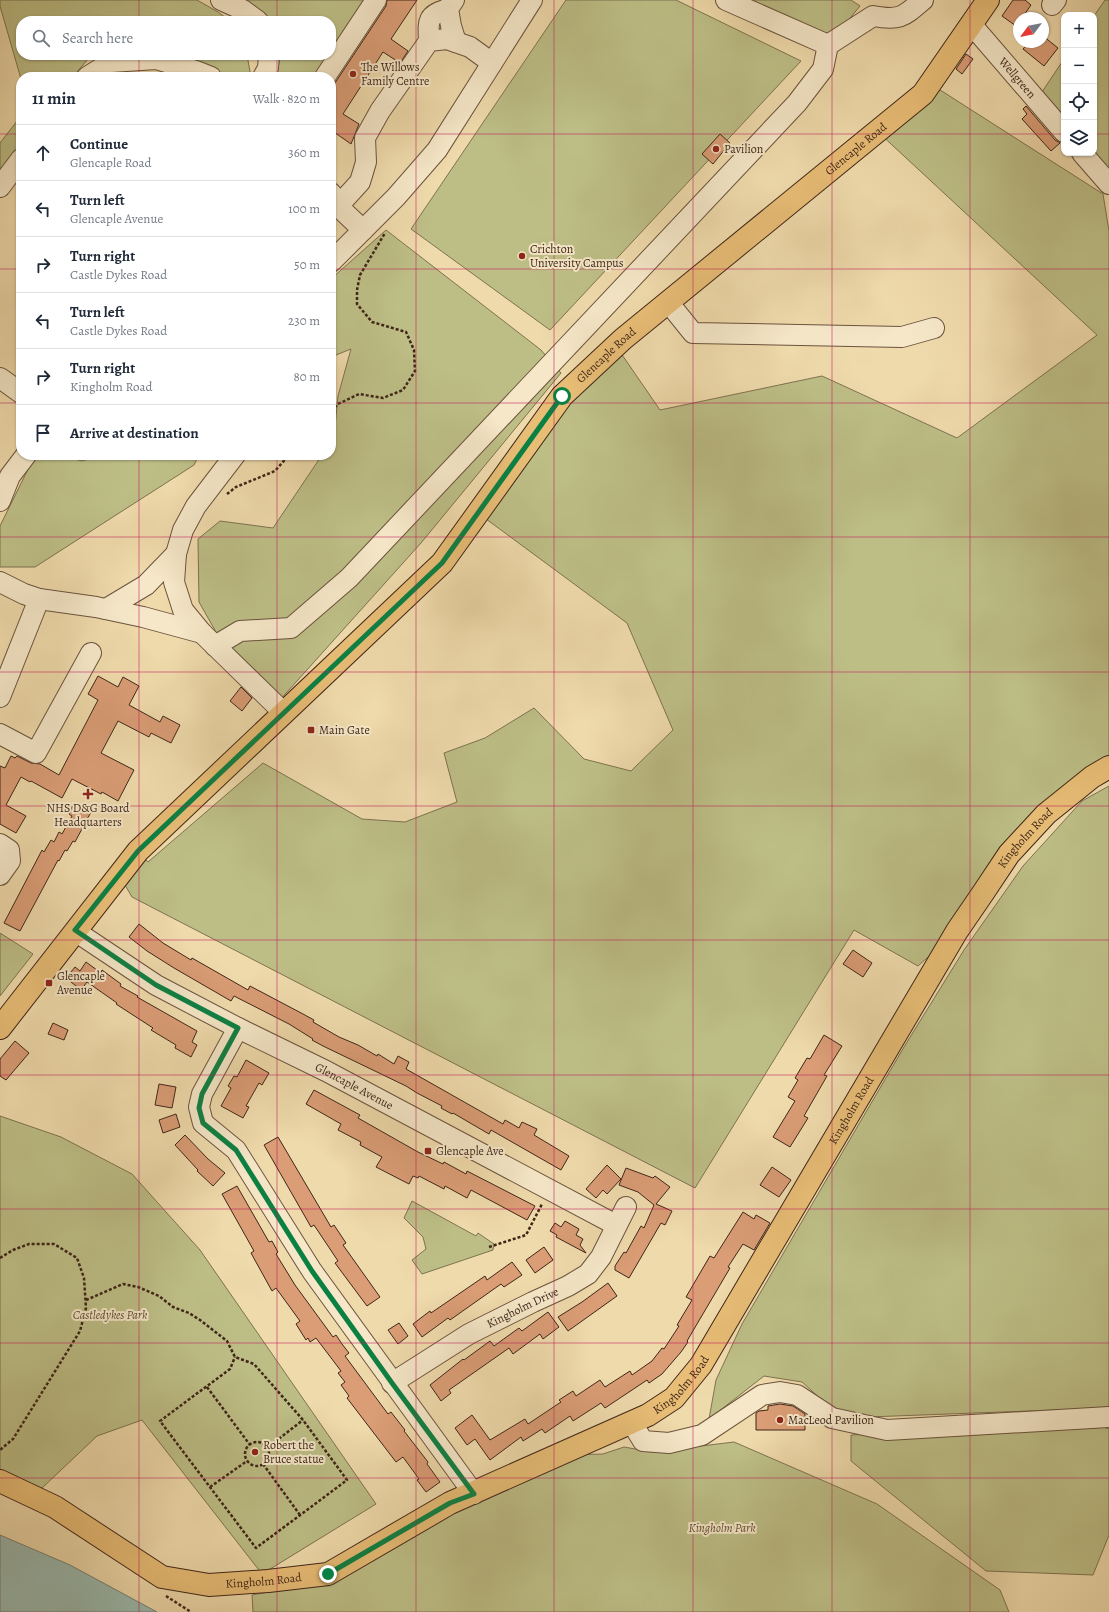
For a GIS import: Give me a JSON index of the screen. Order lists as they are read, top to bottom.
{
  "streets": {
    "main road": ["Glencaple Road", "Kingholm Road"],
    "street": ["Wellgreen", "Glencaple Avenue", "Kingholm Drive"]
  },
  "crossings": [
    ["Wellgreen", "Glencaple Road"],
    ["Glencaple Road", "Glencaple Avenue"],
    ["Glencaple Avenue", "Kingholm Drive"]
  ],
  "parks": ["Castledykes Park", "Kingholm Park"],
  "places": {
    "other": [
      "The Willows Family Centre",
      "Pavilion",
      "Crichton University Campus",
      "MacLeod Pavilion",
      "Robert the Bruce statue"
    ],
    "transit": ["Main Gate", "Glencaple Avenue", "Glencaple Ave"],
    "health": ["NHS D&G Board Headquarters"]
  },
  "north": "bottom left",
  "page": {
    "map_buttons": ["+", "−"],
    "search": "Search here",
    "heading": ["11 min", "Walk · 820 m"],
    "list": [
      ["Continue", "Glencaple Road", "360 m"],
      ["Turn left", "Glencaple Avenue", "100 m"],
      ["Turn right", "Castle Dykes Road", "50 m"],
      ["Turn left", "Castle Dykes Road", "230 m"],
      ["Turn right", "Kingholm Road", "80 m"],
      "Arrive at destination"
    ]
  }
}
